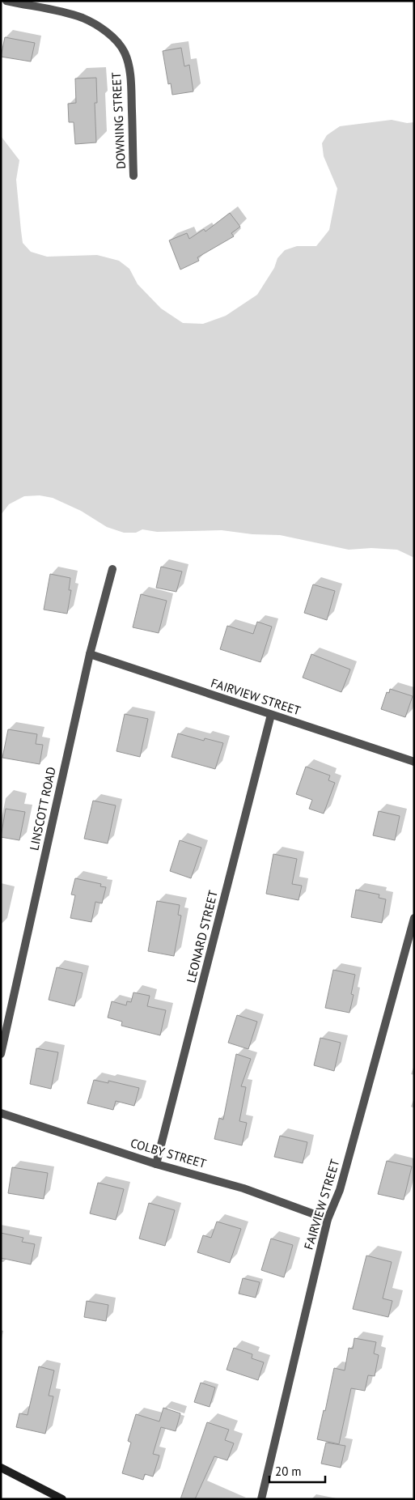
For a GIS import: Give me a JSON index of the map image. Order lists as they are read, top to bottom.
{
  "streets": {
    "street": [
      "DOWNING STREET",
      "FAIRVIEW STREET",
      "LINSCOTT ROAD",
      "LEONARD STREET",
      "COLBY STREET"
    ]
  },
  "crossings": [
    ["FAIRVIEW STREET", "LINSCOTT ROAD"],
    ["FAIRVIEW STREET", "LEONARD STREET"],
    ["FAIRVIEW STREET", "COLBY STREET"],
    ["LEONARD STREET", "COLBY STREET"]
  ],
  "scale_bar": "20 m"
}
